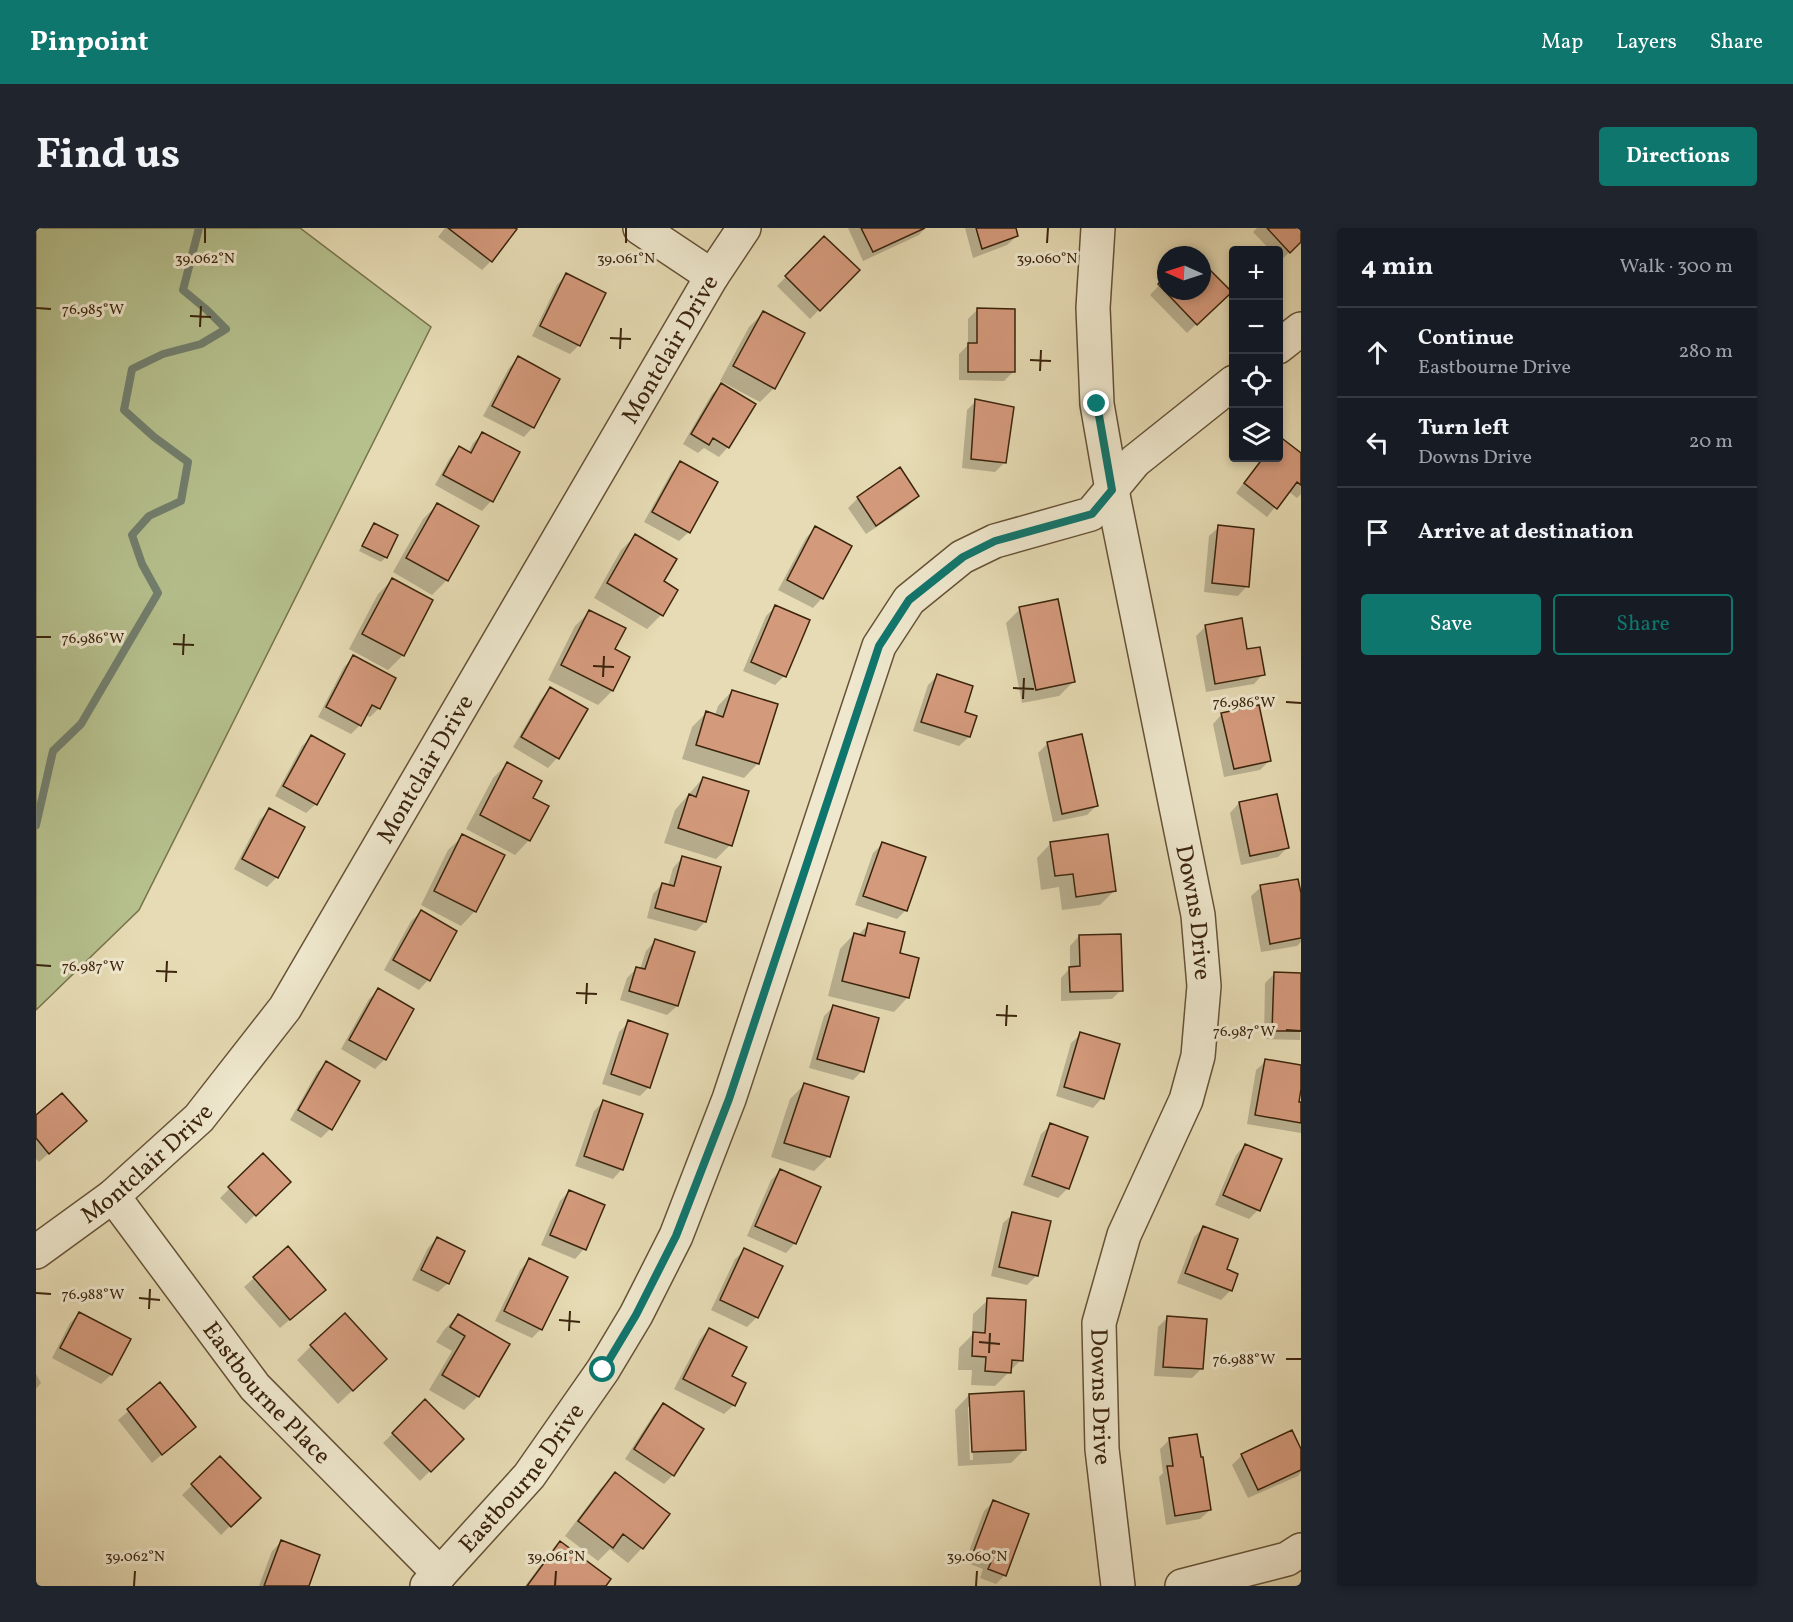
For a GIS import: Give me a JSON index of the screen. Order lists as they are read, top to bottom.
{
  "streets": {
    "street": [
      "Montclair Drive",
      "Downs Drive",
      "Eastbourne Place",
      "Eastbourne Drive"
    ]
  },
  "crossings": [
    ["Montclair Drive", "Eastbourne Place"],
    ["Downs Drive", "Eastbourne Drive"],
    ["Eastbourne Place", "Eastbourne Drive"]
  ],
  "north": "left",
  "page": {
    "header": "Pinpoint",
    "nav": ["Map", "Layers", "Share"],
    "title": "Find us",
    "buttons": [
      "Directions",
      ["Save", "Share"]
    ],
    "heading": ["4 min", "Walk · 300 m"],
    "map_buttons": ["+", "−"],
    "list": [
      ["Continue", "Eastbourne Drive", "280 m"],
      ["Turn left", "Downs Drive", "20 m"],
      "Arrive at destination"
    ]
  },
  "coordinates": [
    "39.062°N",
    "39.061°N",
    "39.060°N",
    "76.985°W",
    "76.986°W",
    "76.987°W",
    "76.988°W"
  ]
}
